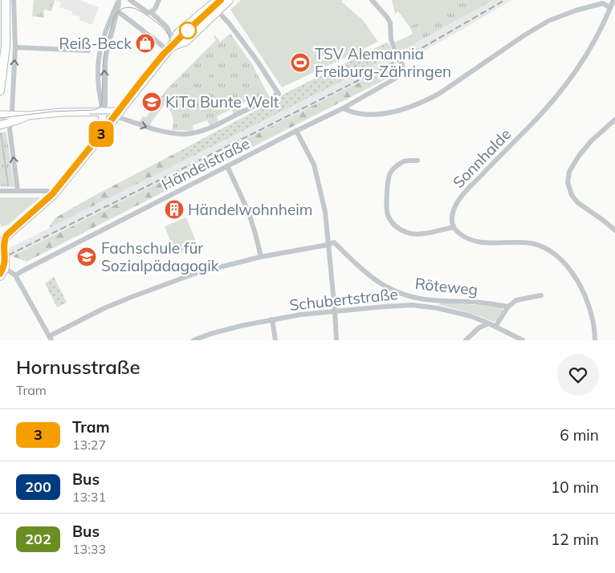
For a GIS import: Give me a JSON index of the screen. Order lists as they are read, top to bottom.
{
  "streets": {
    "street": [
      "Sonnhalde",
      "Händelstraße",
      "Röteweg",
      "Schubertstraße"
    ]
  },
  "places": {
    "shop": ["Reiß-Beck"],
    "sports": ["TSV Alemannia Freiburg-Zähringen"],
    "school or university": ["KiTa Bunte Welt", "Fachschule für Sozialpädagogik"],
    "building": ["Händelwohnheim"]
  },
  "lines": ["tram line 3"],
  "page": {
    "on_map": "3",
    "heading": ["Hornusstraße", "Tram"],
    "list": [
      {
        "mark": "3",
        "name": "Tram",
        "note": "13:27",
        "value": "6 min"
      },
      {
        "mark": "200",
        "name": "Bus",
        "note": "13:31",
        "value": "10 min"
      },
      {
        "mark": "202",
        "name": "Bus",
        "note": "13:33",
        "value": "12 min"
      }
    ]
  }
}
